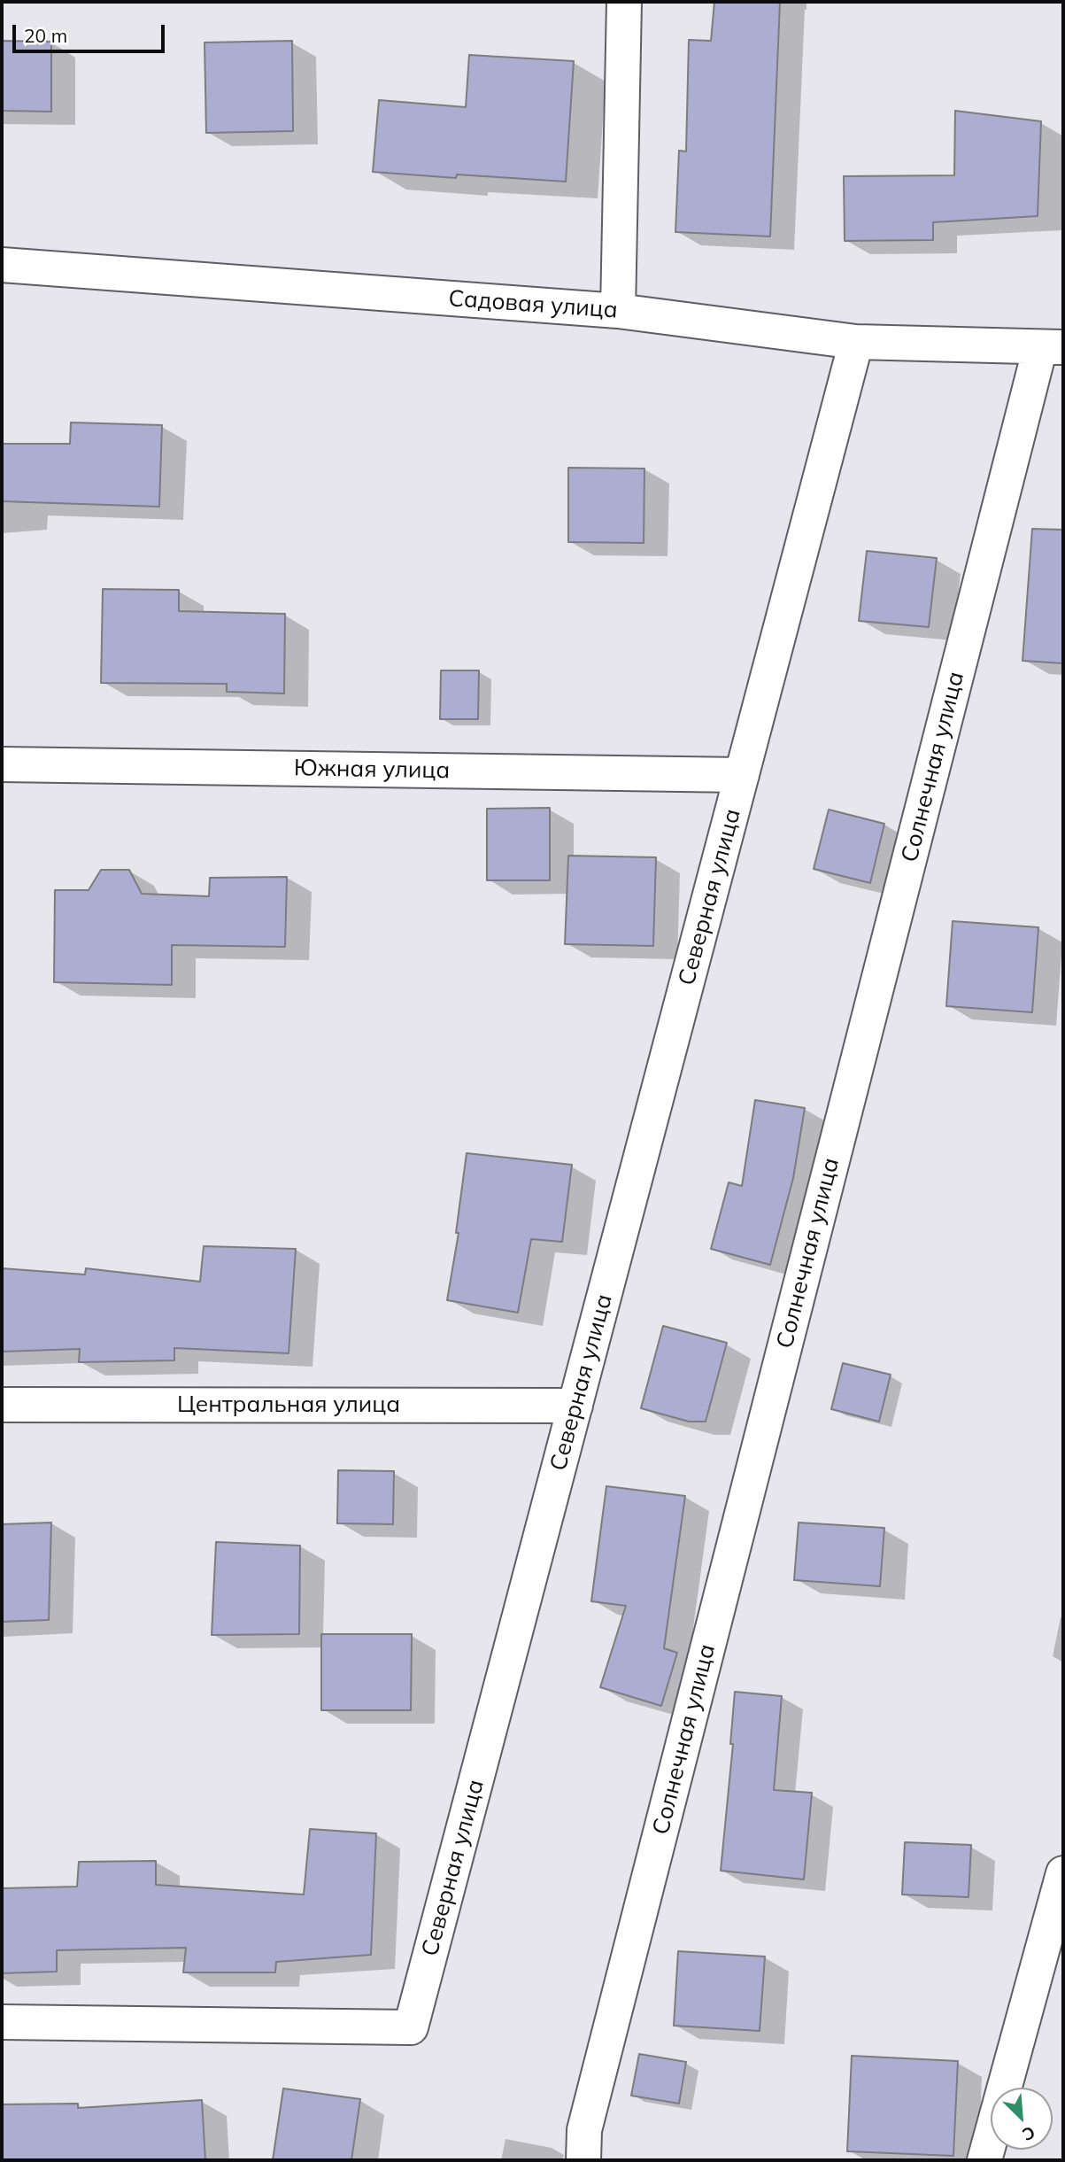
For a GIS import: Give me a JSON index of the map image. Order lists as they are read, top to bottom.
{
  "streets": {
    "street": [
      "Садовая улица",
      "Солнечная улица",
      "Южная улица",
      "Северная улица",
      "Центральная улица"
    ]
  },
  "crossings": [
    ["Садовая улица", "Солнечная улица"],
    ["Садовая улица", "Северная улица"],
    ["Южная улица", "Северная улица"],
    ["Северная улица", "Центральная улица"]
  ],
  "scale_bar": "20 m",
  "north": "bottom right"
}
